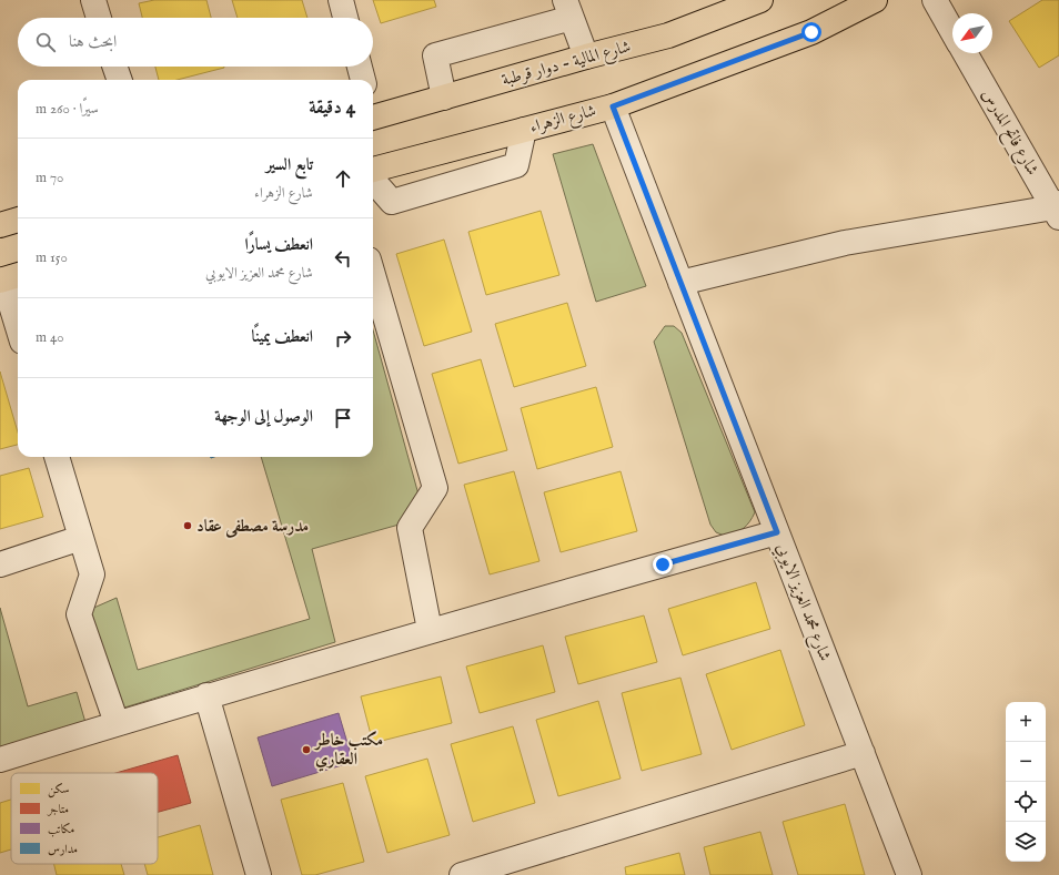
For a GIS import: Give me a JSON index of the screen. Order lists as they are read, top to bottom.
{
  "streets": {
    "main road": ["شارع المالية - دوار قرطبة", "شارع الزهراء"],
    "street": ["شارع فاتح المدرس", "شارع محمد العزيز الايوبي"]
  },
  "crossings": [
    ["شارع الزهراء", "شارع محمد العزيز الايوبي"]
  ],
  "places": ["مدرسة مصطفى عقاد", "مكتب خاطر العقاري"],
  "legend": [
    "سكن",
    "متاجر",
    "مكاتب",
    "مدارس"
  ],
  "north": "bottom left",
  "page": {
    "search": "ابحث هنا",
    "heading": ["4 دقيقة", "سيرًا · 260 m"],
    "list": [
      ["تابع السير", "شارع الزهراء", "70 m"],
      ["انعطف يسارًا", "شارع محمد العزيز الايوبي", "150 m"],
      ["انعطف يمينًا", "40 m"],
      "الوصول إلى الوجهة"
    ],
    "map_buttons": ["+", "−"]
  }
}
